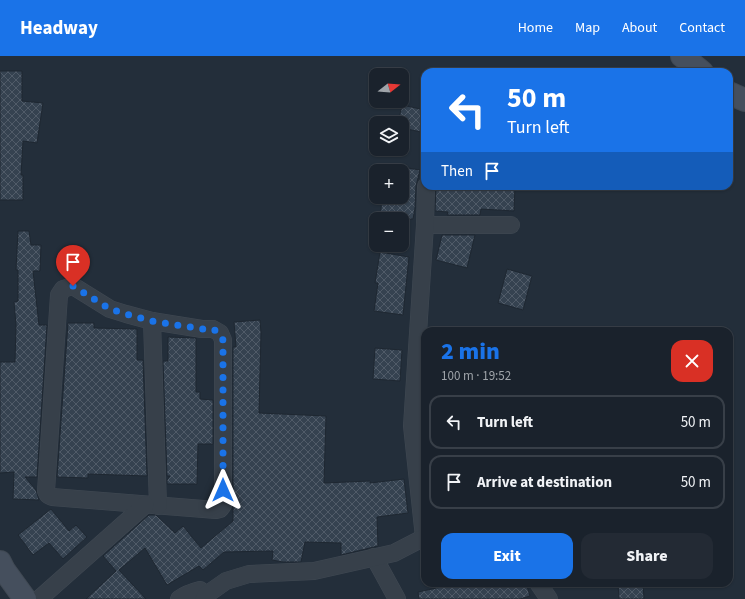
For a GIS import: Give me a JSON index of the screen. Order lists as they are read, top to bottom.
{
  "north": "right",
  "page": {
    "header": "Headway",
    "nav": [
      "Home",
      "Map",
      "About",
      "Contact"
    ],
    "map_buttons": ["+", "−"],
    "turn": ["50 m", "Turn left"],
    "then": "Then",
    "heading": ["2 min", "100 m · 19:52"],
    "list": [
      {
        "name": "Turn left",
        "value": "50 m"
      },
      {
        "name": "Arrive at destination",
        "value": "50 m"
      }
    ],
    "buttons": ["Exit", "Share"]
  }
}
